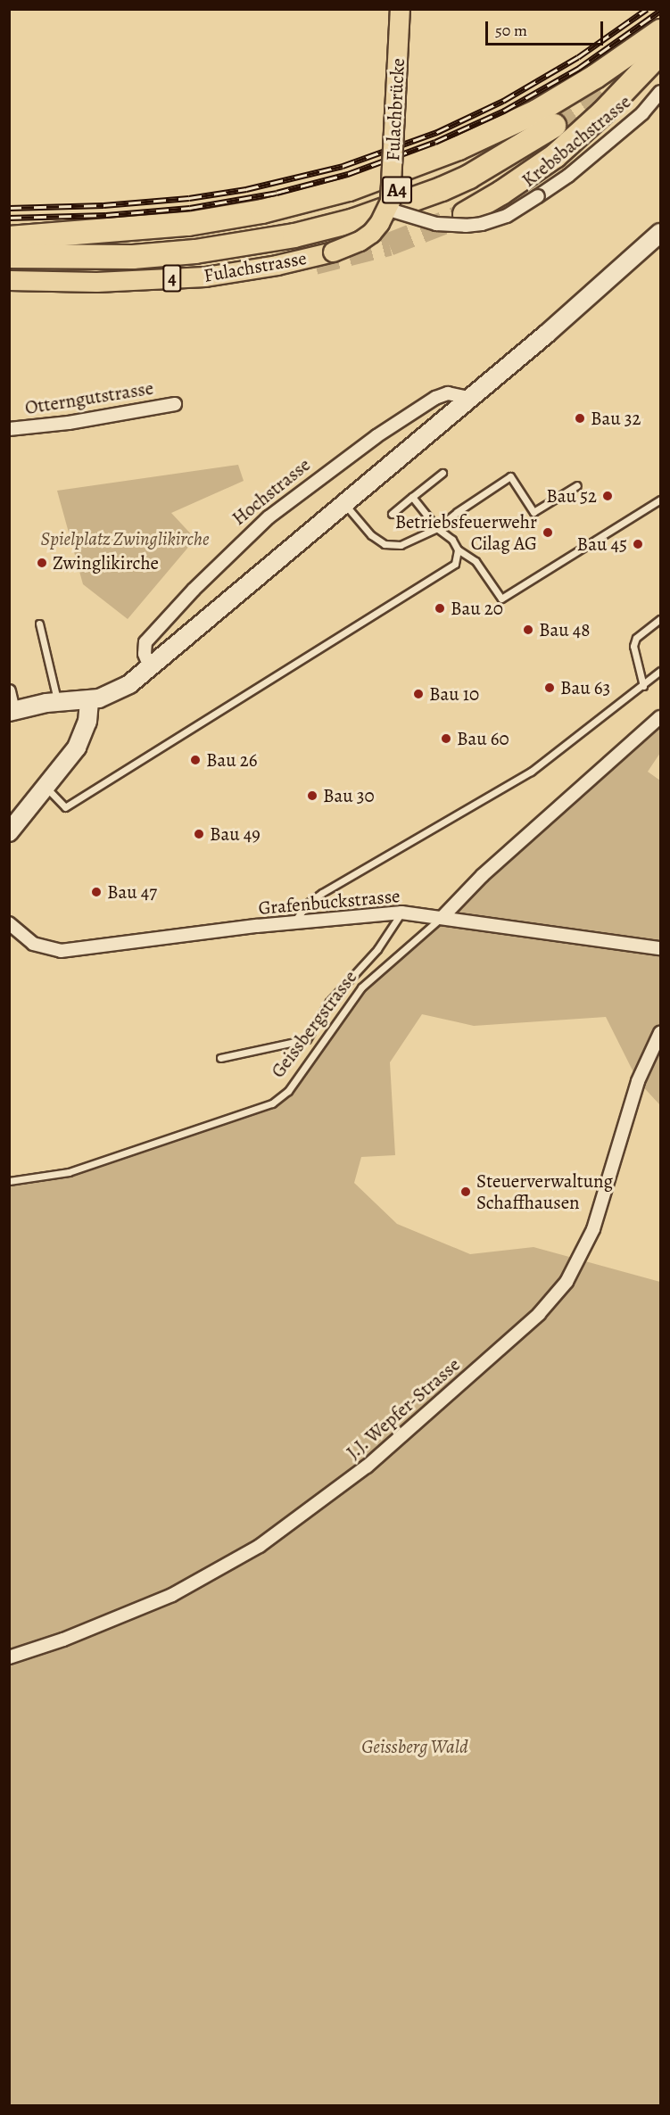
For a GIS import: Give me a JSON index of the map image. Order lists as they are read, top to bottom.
{
  "streets": {
    "highway": ["A4"],
    "main road": ["Fulachbrücke", "Fulachstrasse", "4"],
    "street": [
      "Krebsbachstrasse",
      "Otterngutstrasse",
      "Hochstrasse",
      "Grafenbuckstrasse",
      "Geissbergstrasse",
      "J.J. Wepfer-Strasse"
    ]
  },
  "crossings": [
    ["Fulachbrücke", "Krebsbachstrasse"],
    ["Fulachbrücke", "Fulachstrasse"],
    ["Krebsbachstrasse", "Fulachstrasse"],
    ["Grafenbuckstrasse", "Geissbergstrasse"]
  ],
  "parks": ["Spielplatz Zwinglikirche", "Geissberg Wald"],
  "places": [
    "Bau 32",
    "Bau 52",
    "Betriebsfeuerwehr Cilag AG",
    "Bau 45",
    "Zwinglikirche",
    "Bau 20",
    "Bau 48",
    "Bau 63",
    "Bau 10",
    "Bau 60",
    "Bau 26",
    "Bau 30",
    "Bau 49",
    "Bau 47",
    "Steuerverwaltung Schaffhausen"
  ],
  "scale_bar": "50 m"
}
